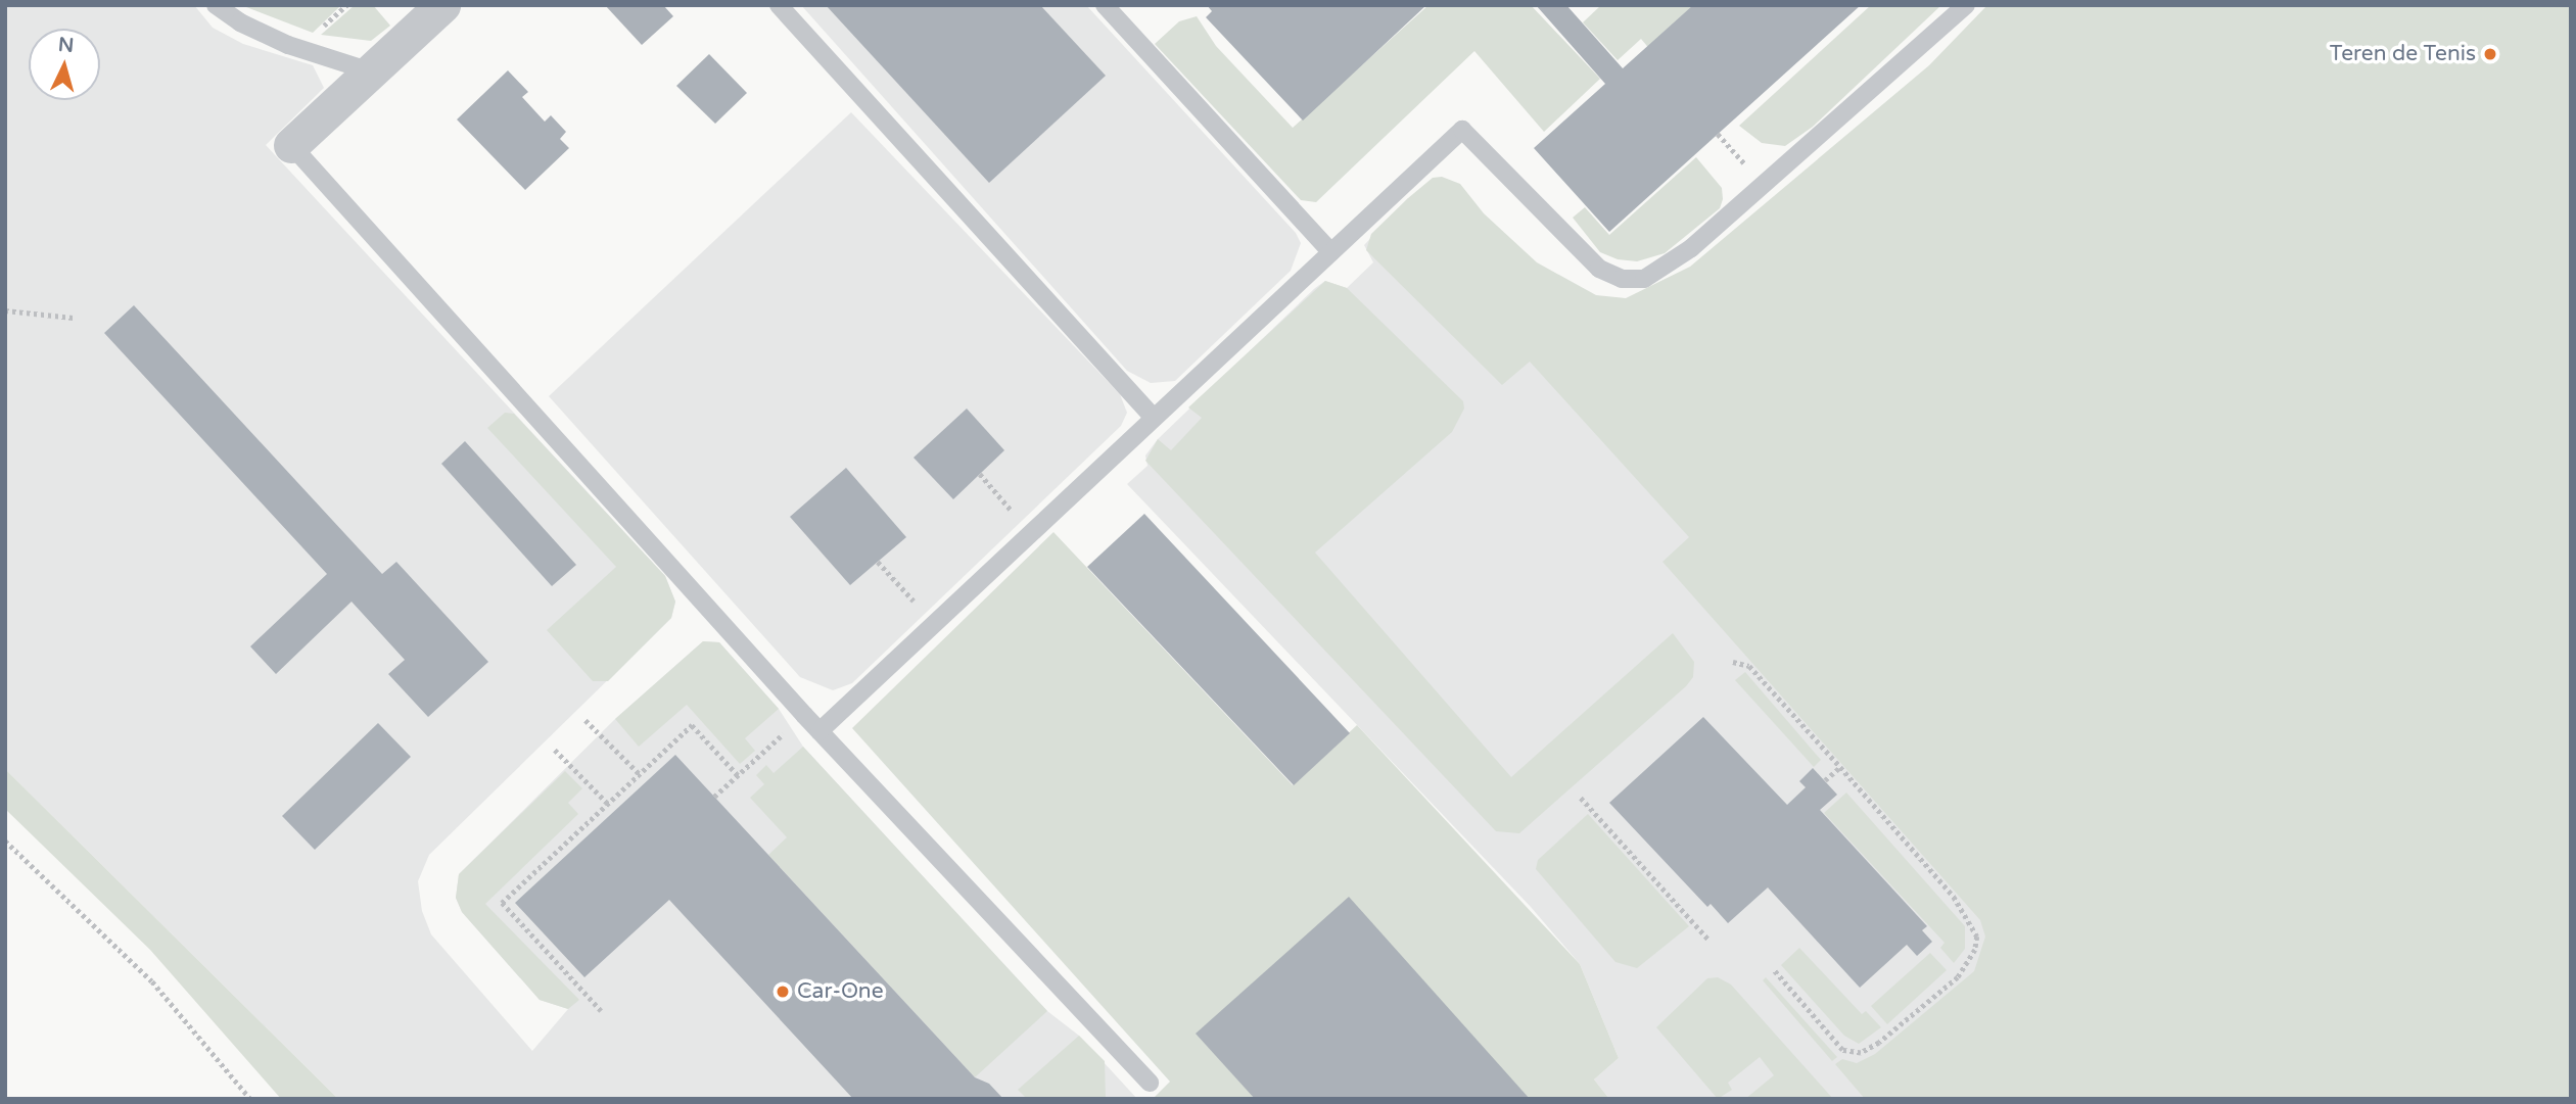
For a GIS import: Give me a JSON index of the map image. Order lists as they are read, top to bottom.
{
  "places": ["Teren de Tenis", "Car-One"],
  "north": "top"
}
